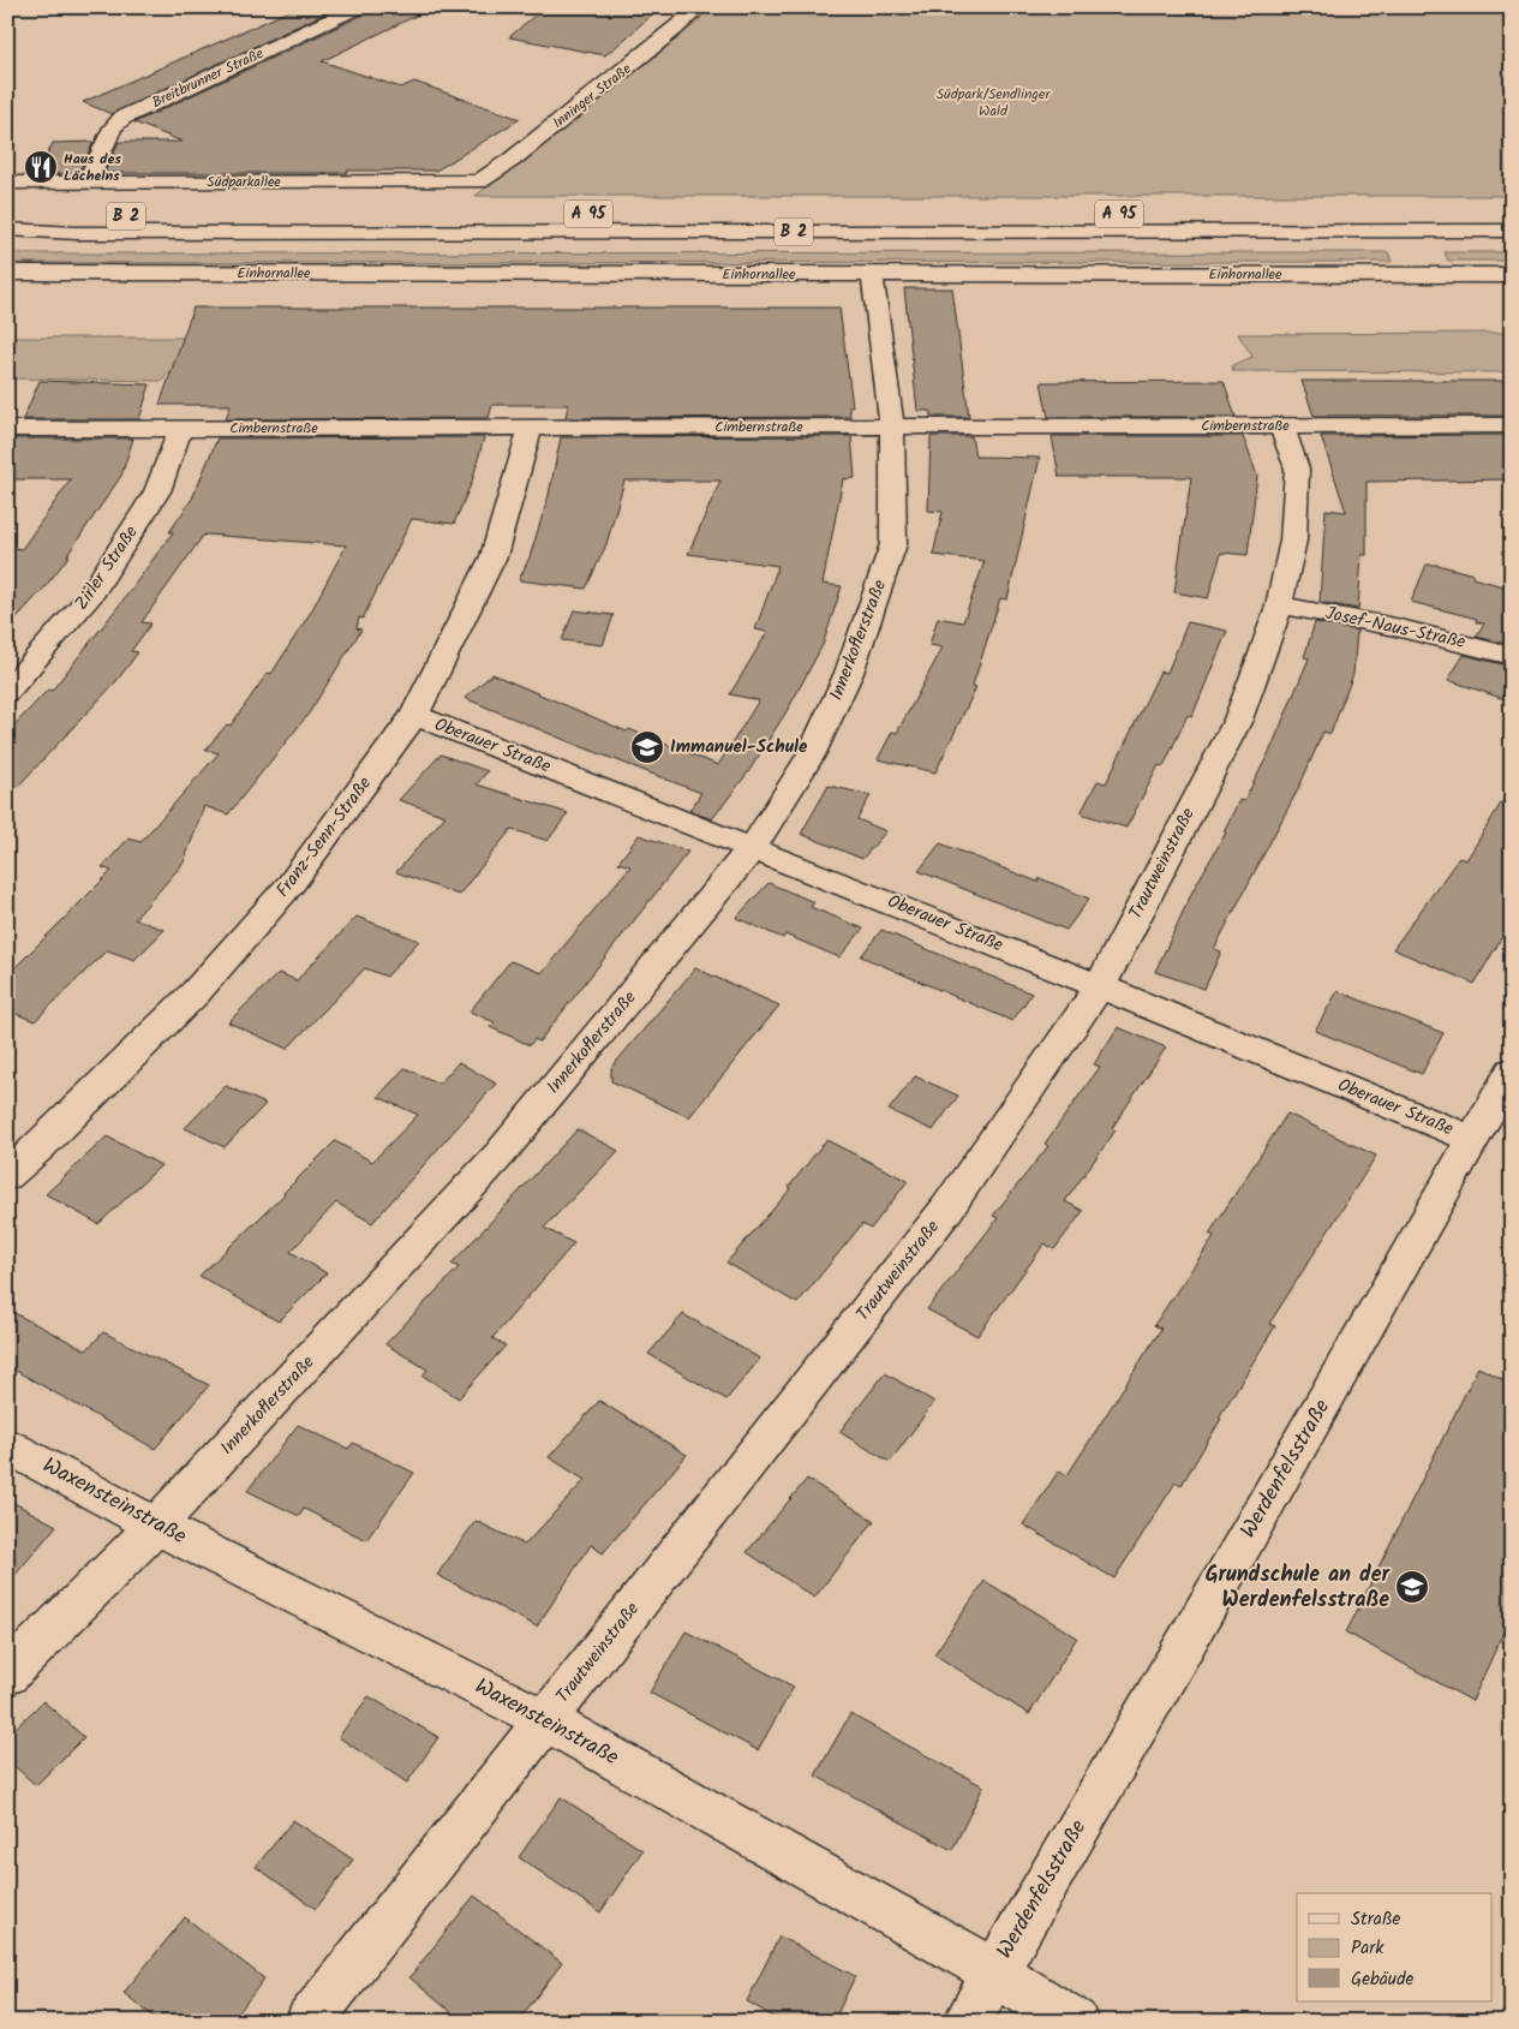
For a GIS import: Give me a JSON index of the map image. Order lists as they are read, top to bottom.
{
  "streets": {
    "main road": [
      "Breitbrunner Straße",
      "Inninger Straße",
      "Südparkallee",
      "A 95",
      "B 2",
      "Einhornallee",
      "Cimbernstraße",
      "Zirler Straße",
      "Josef-Naus-Straße",
      "Innerkoflerstraße",
      "Oberauer Straße",
      "Franz-Senn-Straße",
      "Trautweinstraße",
      "Werdenfelsstraße",
      "Waxensteinstraße"
    ]
  },
  "crossings": [
    ["Breitbrunner Straße", "Südparkallee"],
    ["Inninger Straße", "Südparkallee"],
    ["A 95", "B 2"],
    ["Einhornallee", "Innerkoflerstraße"],
    ["Cimbernstraße", "Zirler Straße"],
    ["Cimbernstraße", "Innerkoflerstraße"],
    ["Cimbernstraße", "Franz-Senn-Straße"],
    ["Cimbernstraße", "Trautweinstraße"],
    ["Josef-Naus-Straße", "Trautweinstraße"],
    ["Innerkoflerstraße", "Oberauer Straße"],
    ["Innerkoflerstraße", "Waxensteinstraße"],
    ["Oberauer Straße", "Franz-Senn-Straße"],
    ["Oberauer Straße", "Trautweinstraße"],
    ["Oberauer Straße", "Werdenfelsstraße"],
    ["Trautweinstraße", "Waxensteinstraße"],
    ["Werdenfelsstraße", "Waxensteinstraße"]
  ],
  "parks": ["Südpark/Sendlinger Wald"],
  "places": {
    "restaurant": ["Haus des Lächelns"],
    "school or university": ["Immanuel-Schule", "Grundschule an der Werdenfelsstraße"]
  },
  "legend": ["Straße", "Park", "Gebäude"]
}
